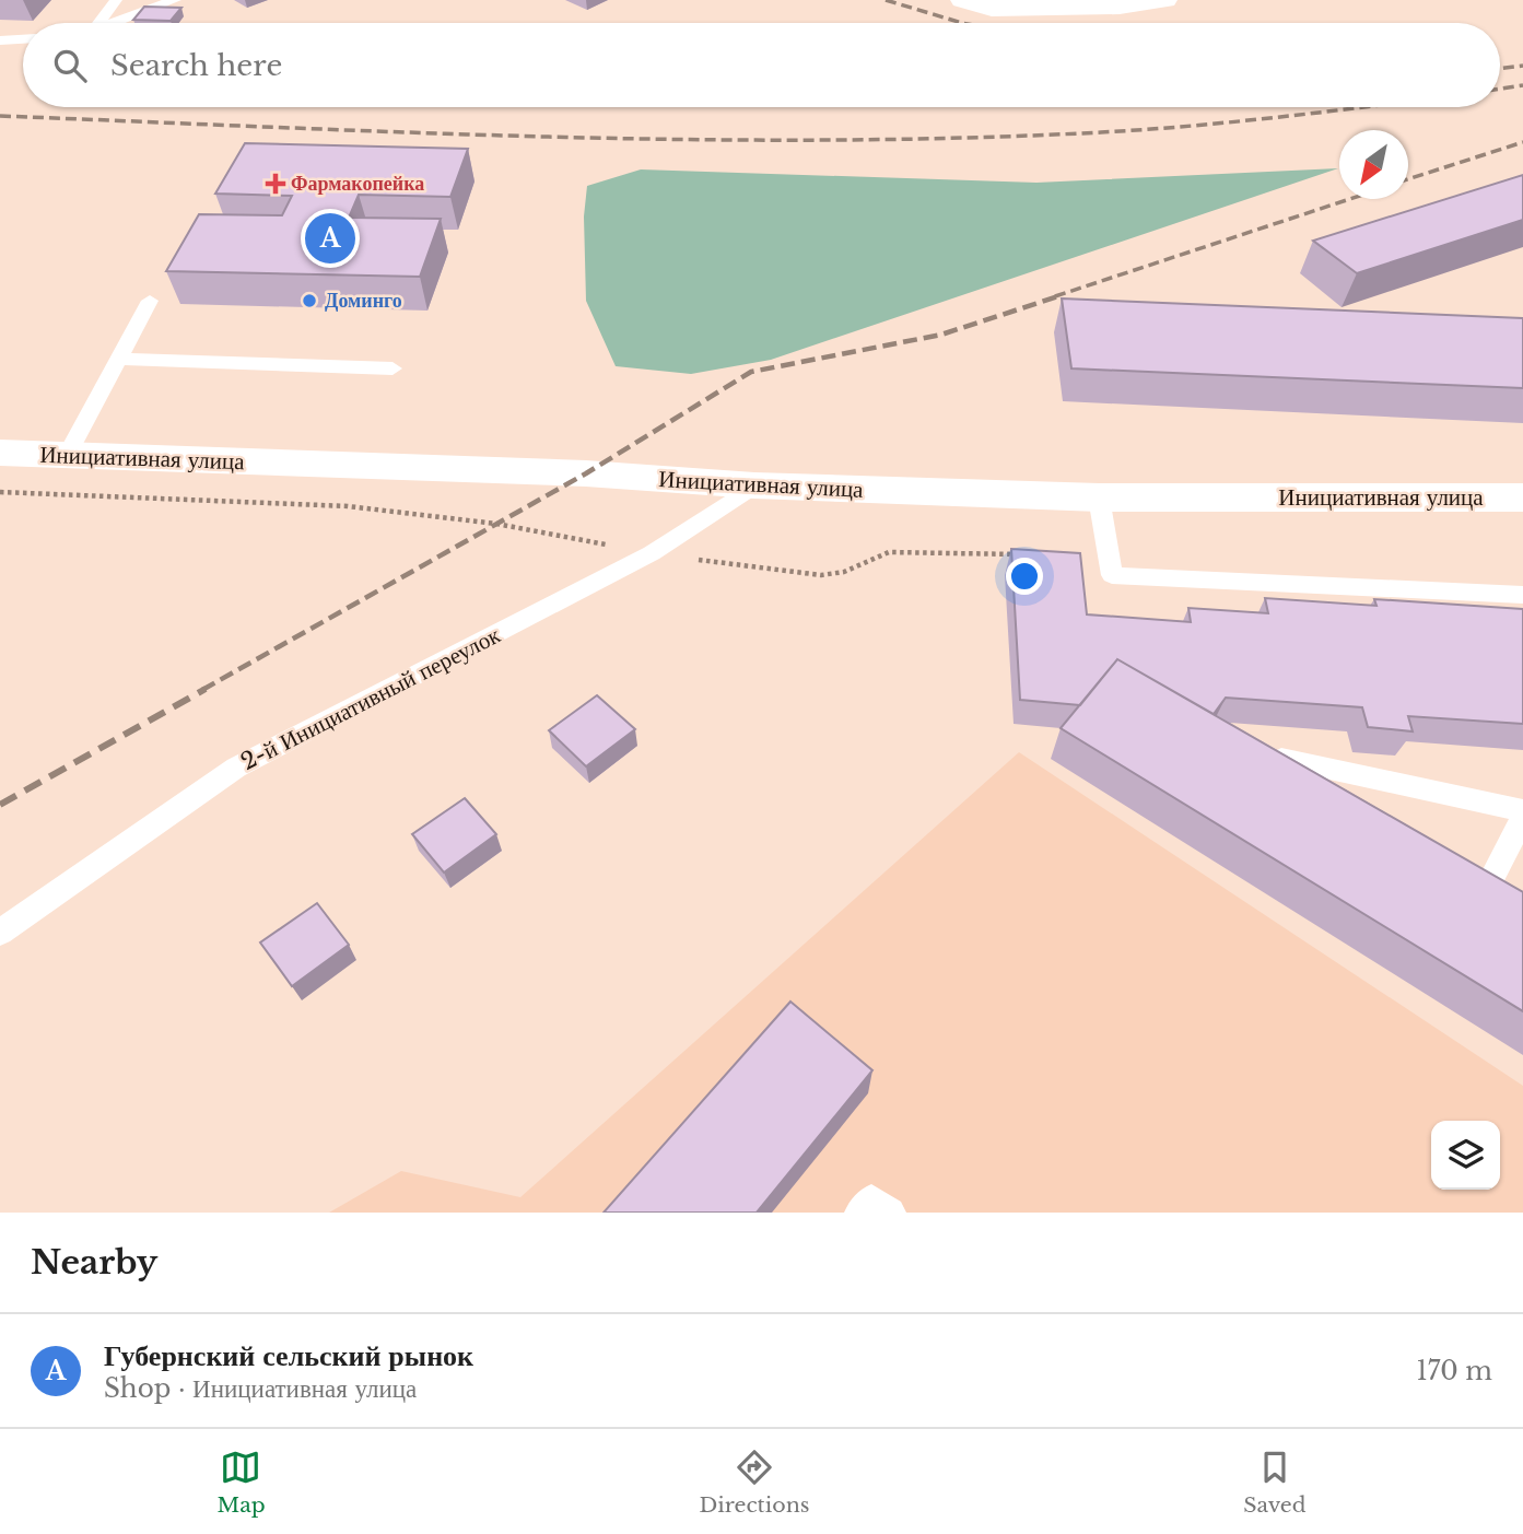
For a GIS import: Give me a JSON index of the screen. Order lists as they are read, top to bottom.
{
  "streets": {
    "main road": ["Инициативная улица"],
    "lane": ["2-й Инициативный переулок"]
  },
  "crossings": [
    ["Инициативная улица", "2-й Инициативный переулок"]
  ],
  "places": {
    "health": ["Фармакопейка"],
    "other": ["Доминго"]
  },
  "north": "bottom left",
  "page": {
    "search": "Search here",
    "pins": "A",
    "heading": "Nearby",
    "list": [
      {
        "mark": "A",
        "name": "Губернский сельский рынок",
        "note": "Shop · Инициативная улица",
        "value": "170 m"
      }
    ],
    "nav": ["Map", "Directions", "Saved"]
  }
}
